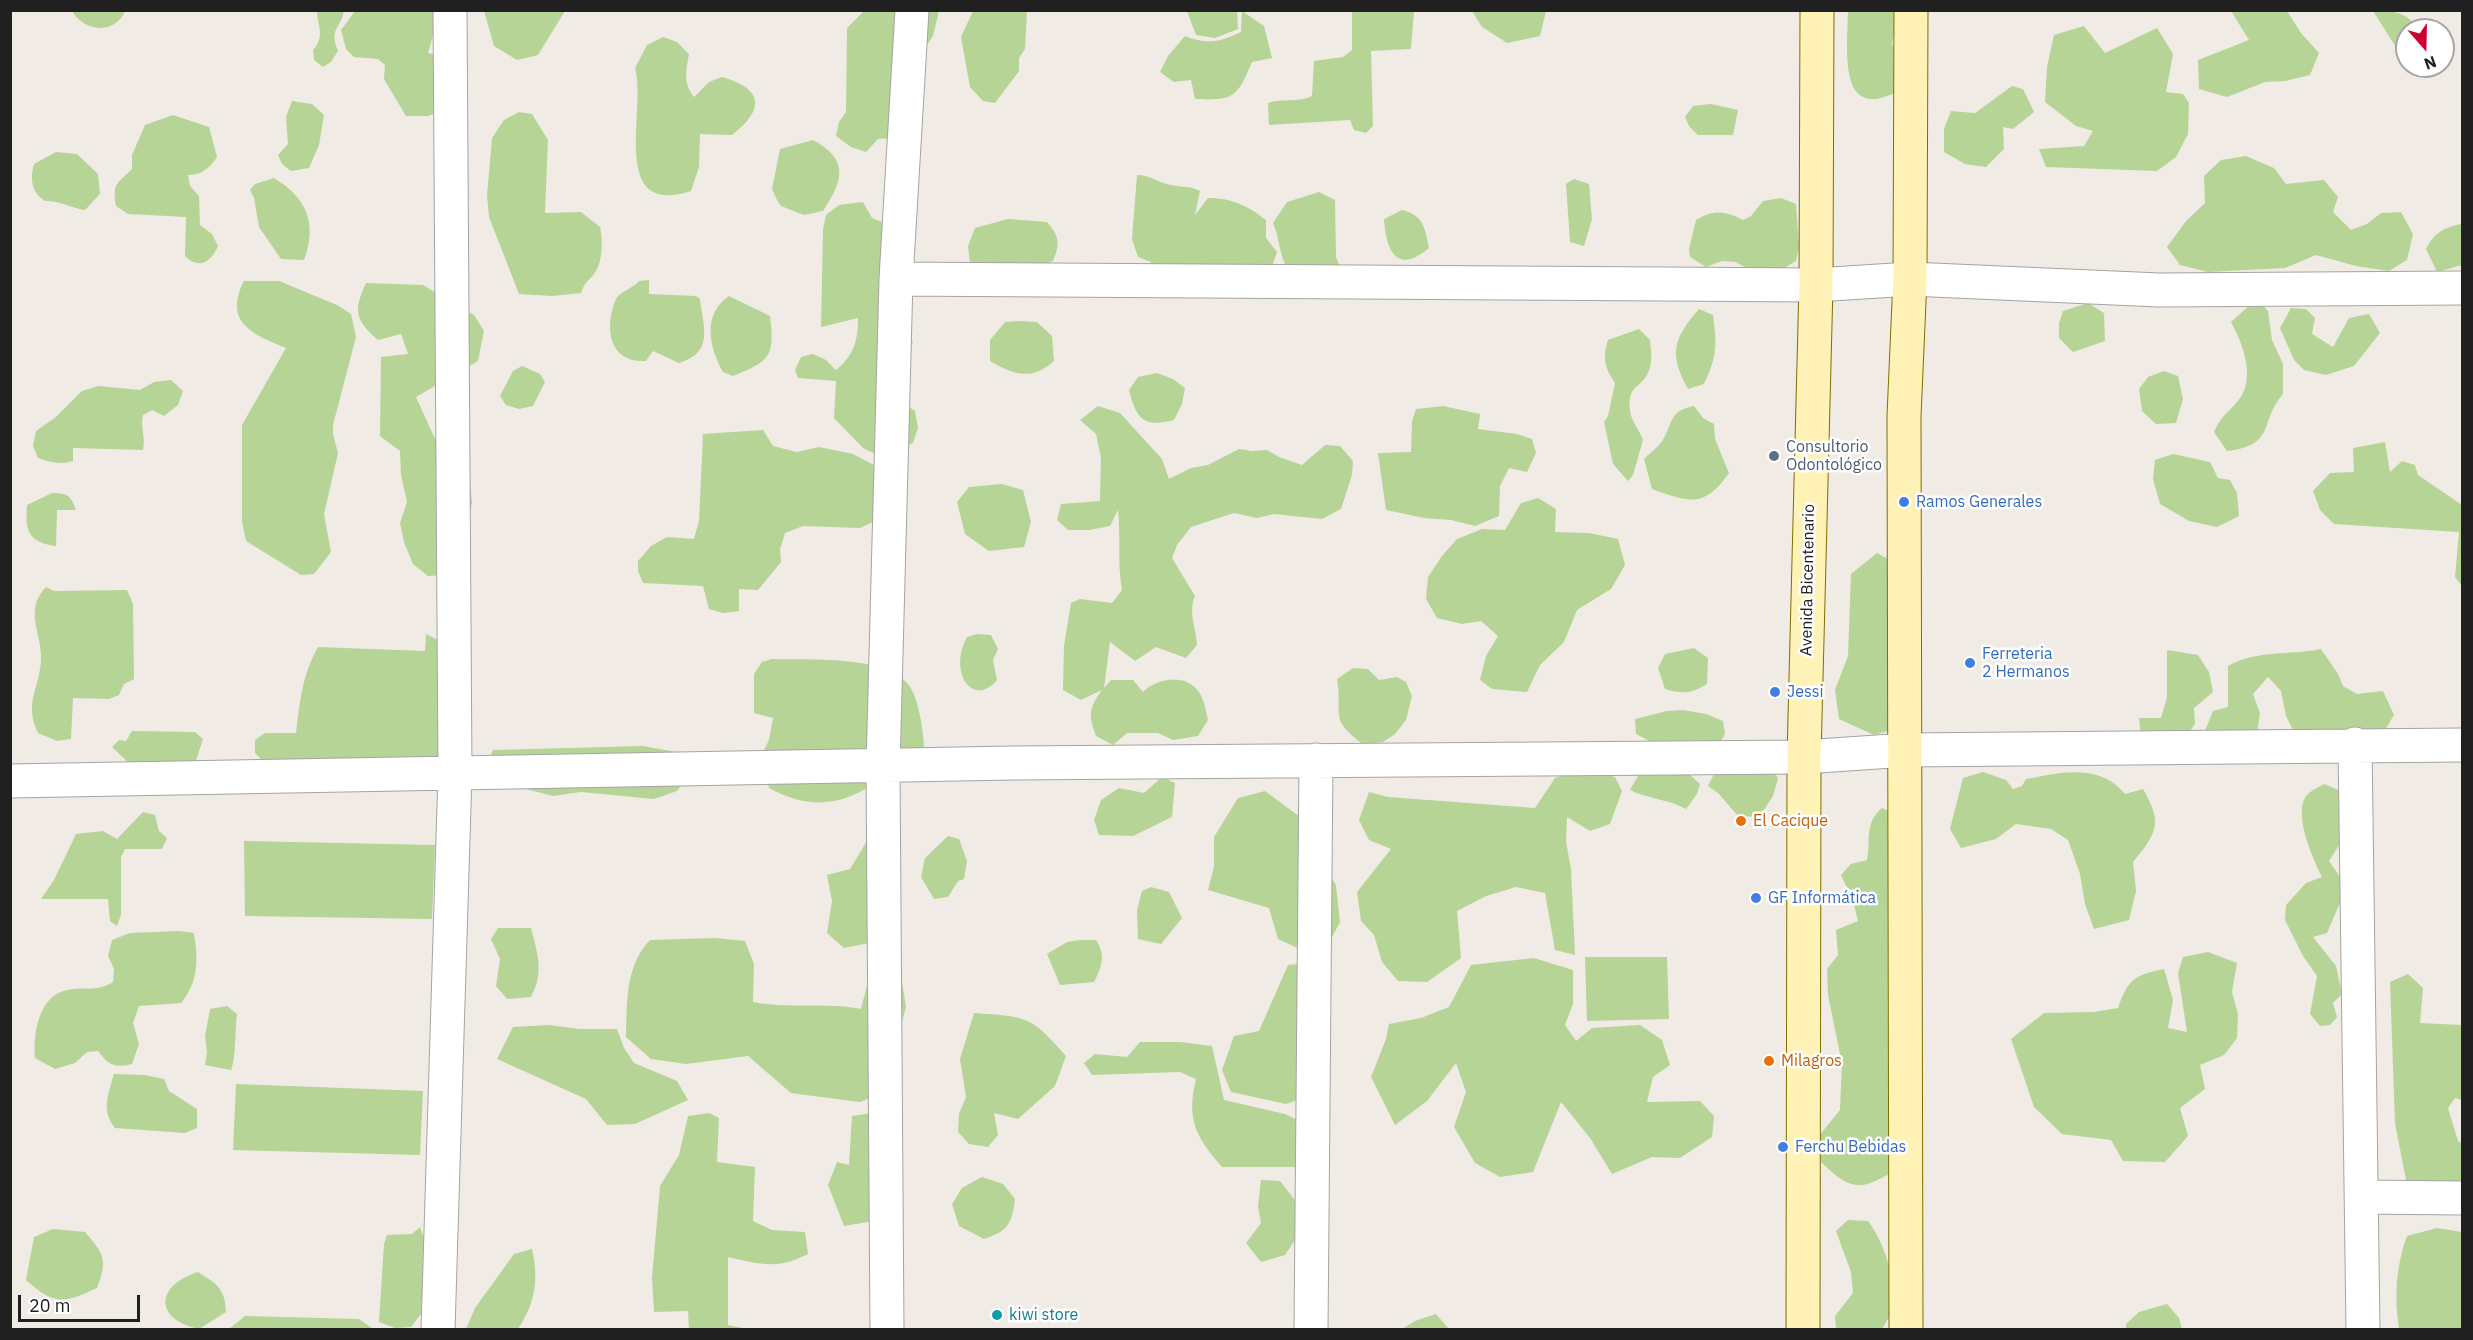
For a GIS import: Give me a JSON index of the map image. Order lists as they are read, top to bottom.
{
  "streets": {
    "street": ["Avenida Bicentenario"]
  },
  "places": [
    "Consultorio Odontológico",
    "Ramos Generales",
    "Ferreteria 2 Hermanos",
    "Jessi",
    "El Cacique",
    "GF Informática",
    "Milagros",
    "Ferchu Bebidas",
    "kiwi store"
  ],
  "scale_bar": "20 m",
  "north": "bottom"
}
